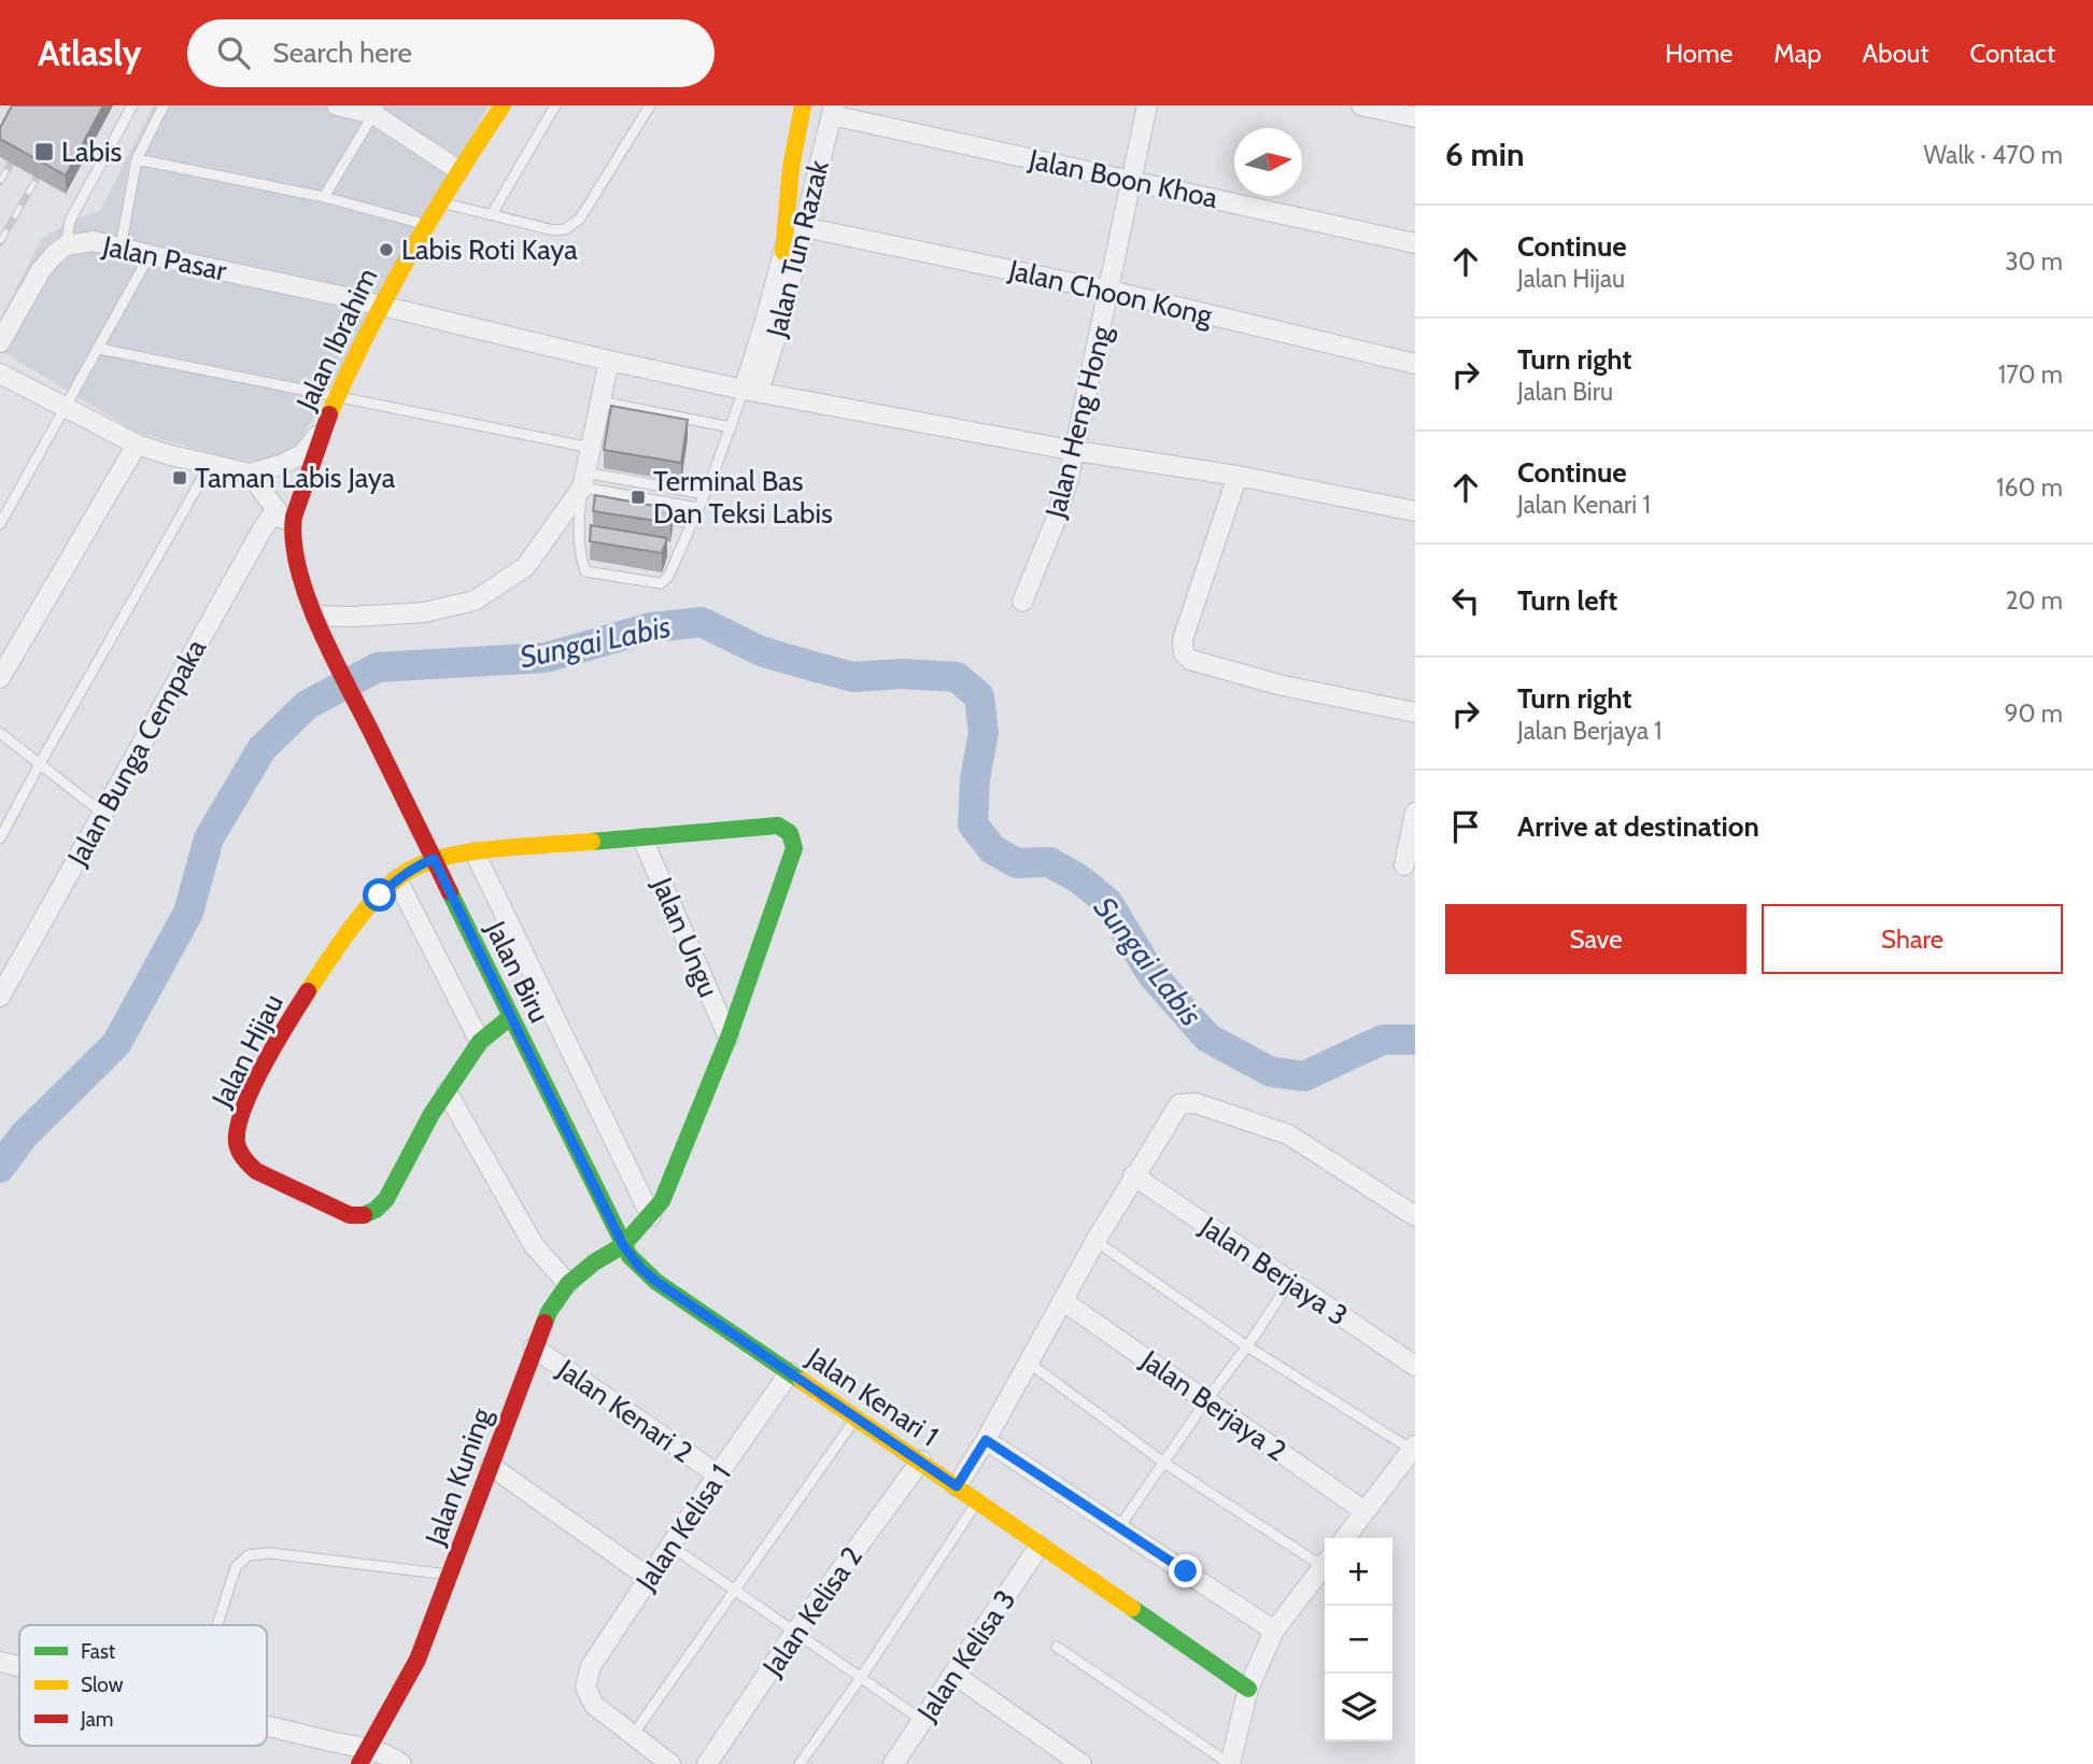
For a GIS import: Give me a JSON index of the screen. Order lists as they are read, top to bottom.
{
  "streets": {
    "main road": [
      "Jalan Ibrahim",
      "Jalan Biru",
      "Jalan Hijau",
      "Jalan Kenari 1",
      "Jalan Kuning"
    ],
    "street": [
      "Jalan Boon Khoa",
      "Jalan Tun Razak",
      "Jalan Pasar",
      "Jalan Choon Kong",
      "Jalan Heng Hong",
      "Jalan Bunga Cempaka",
      "Jalan Ungu",
      "Jalan Berjaya 3",
      "Jalan Berjaya 2",
      "Jalan Kenari 2",
      "Jalan Kelisa 1",
      "Jalan Kelisa 2",
      "Jalan Kelisa 3"
    ]
  },
  "crossings": [
    ["Jalan Boon Khoa", "Jalan Tun Razak"],
    ["Jalan Boon Khoa", "Jalan Heng Hong"],
    ["Jalan Tun Razak", "Jalan Pasar"],
    ["Jalan Tun Razak", "Jalan Choon Kong"],
    ["Jalan Pasar", "Jalan Ibrahim"],
    ["Jalan Pasar", "Jalan Heng Hong"],
    ["Jalan Choon Kong", "Jalan Heng Hong"],
    ["Jalan Ungu", "Jalan Hijau"],
    ["Jalan Ungu", "Jalan Kuning"],
    ["Jalan Biru", "Jalan Hijau"],
    ["Jalan Biru", "Jalan Kenari 1"],
    ["Jalan Biru", "Jalan Kuning"],
    ["Jalan Hijau", "Jalan Kuning"],
    ["Jalan Kenari 1", "Jalan Kuning"],
    ["Jalan Kenari 1", "Jalan Kelisa 1"],
    ["Jalan Kenari 1", "Jalan Kelisa 2"],
    ["Jalan Kenari 1", "Jalan Kelisa 3"],
    ["Jalan Kenari 2", "Jalan Kuning"],
    ["Jalan Kenari 2", "Jalan Kelisa 1"]
  ],
  "water": ["Sungai Labis"],
  "places": {
    "transit": ["Labis", "Taman Labis Jaya", "Terminal Bas Dan Teksi Labis"],
    "other": ["Labis Roti Kaya"]
  },
  "legend": ["Fast", "Slow", "Jam"],
  "north": "right",
  "page": {
    "header": "Atlasly",
    "search": "Search here",
    "nav": [
      "Home",
      "Map",
      "About",
      "Contact"
    ],
    "heading": ["6 min", "Walk · 470 m"],
    "list": [
      ["Continue", "Jalan Hijau", "30 m"],
      ["Turn right", "Jalan Biru", "170 m"],
      ["Continue", "Jalan Kenari 1", "160 m"],
      ["Turn left", "20 m"],
      ["Turn right", "Jalan Berjaya 1", "90 m"],
      "Arrive at destination"
    ],
    "buttons": ["Save", "Share"],
    "map_buttons": ["+", "−"]
  }
}
